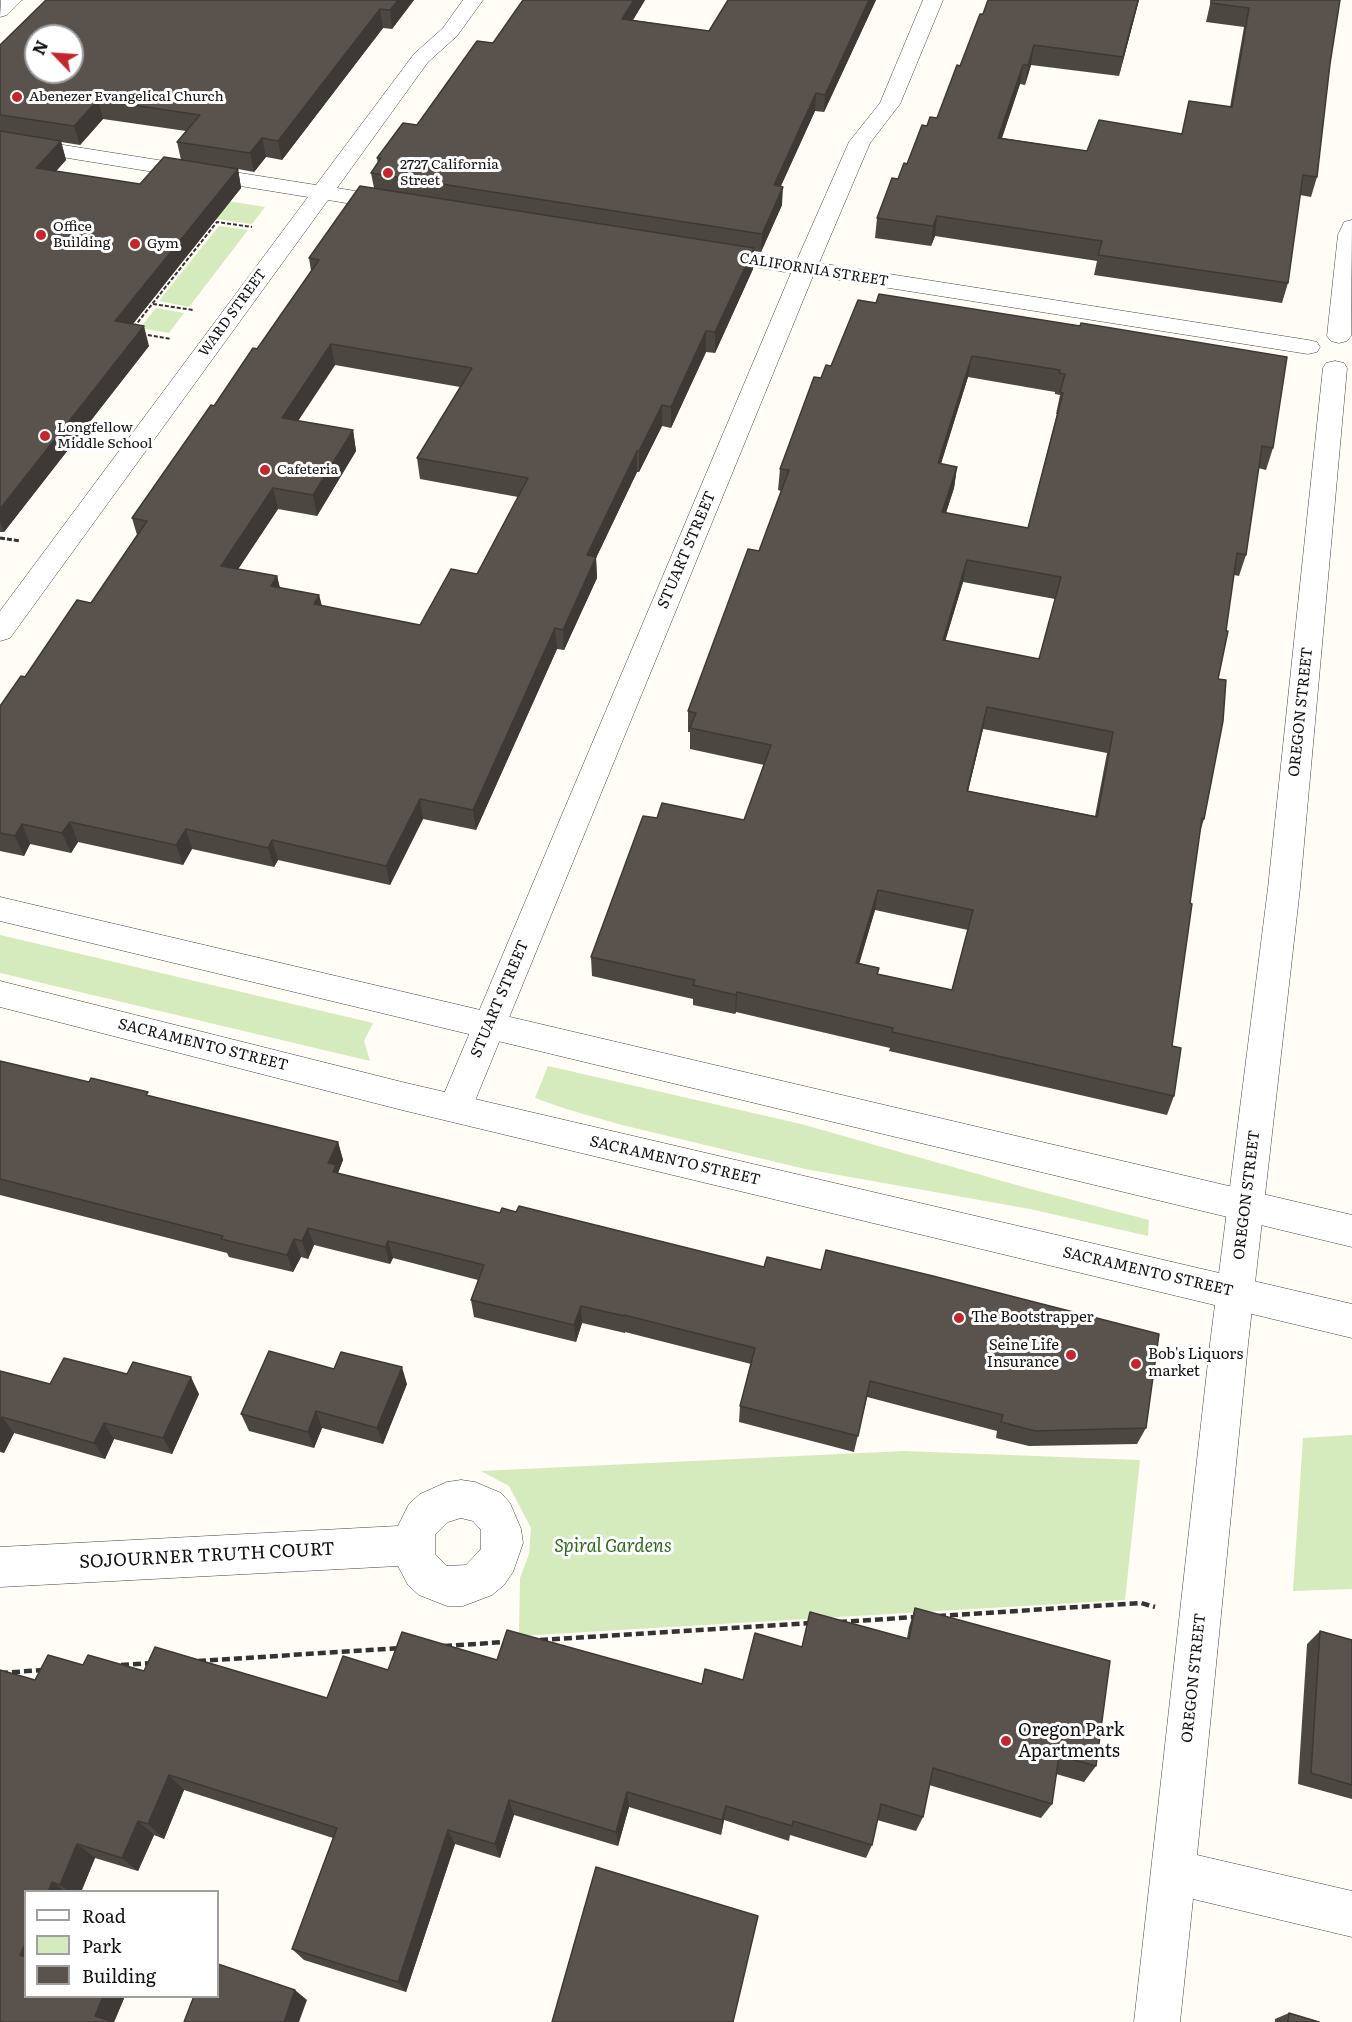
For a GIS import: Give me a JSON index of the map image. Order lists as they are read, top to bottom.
{
  "streets": {
    "street": [
      "CALIFORNIA STREET",
      "WARD STREET",
      "STUART STREET",
      "OREGON STREET",
      "SACRAMENTO STREET",
      "SOJOURNER TRUTH COURT"
    ]
  },
  "crossings": [
    ["CALIFORNIA STREET", "STUART STREET"],
    ["STUART STREET", "SACRAMENTO STREET"],
    ["OREGON STREET", "SACRAMENTO STREET"]
  ],
  "parks": ["Spiral Gardens"],
  "places": [
    "Abenezer Evangelical Church",
    "2727 California Street",
    "Office Building",
    "Gym",
    "Longfellow Middle School",
    "Cafeteria",
    "The Bootstrapper",
    "Seine Life Insurance",
    "Bob's Liquors market",
    "Oregon Park Apartments"
  ],
  "legend": ["Road", "Park", "Building"],
  "north": "top left"
}
